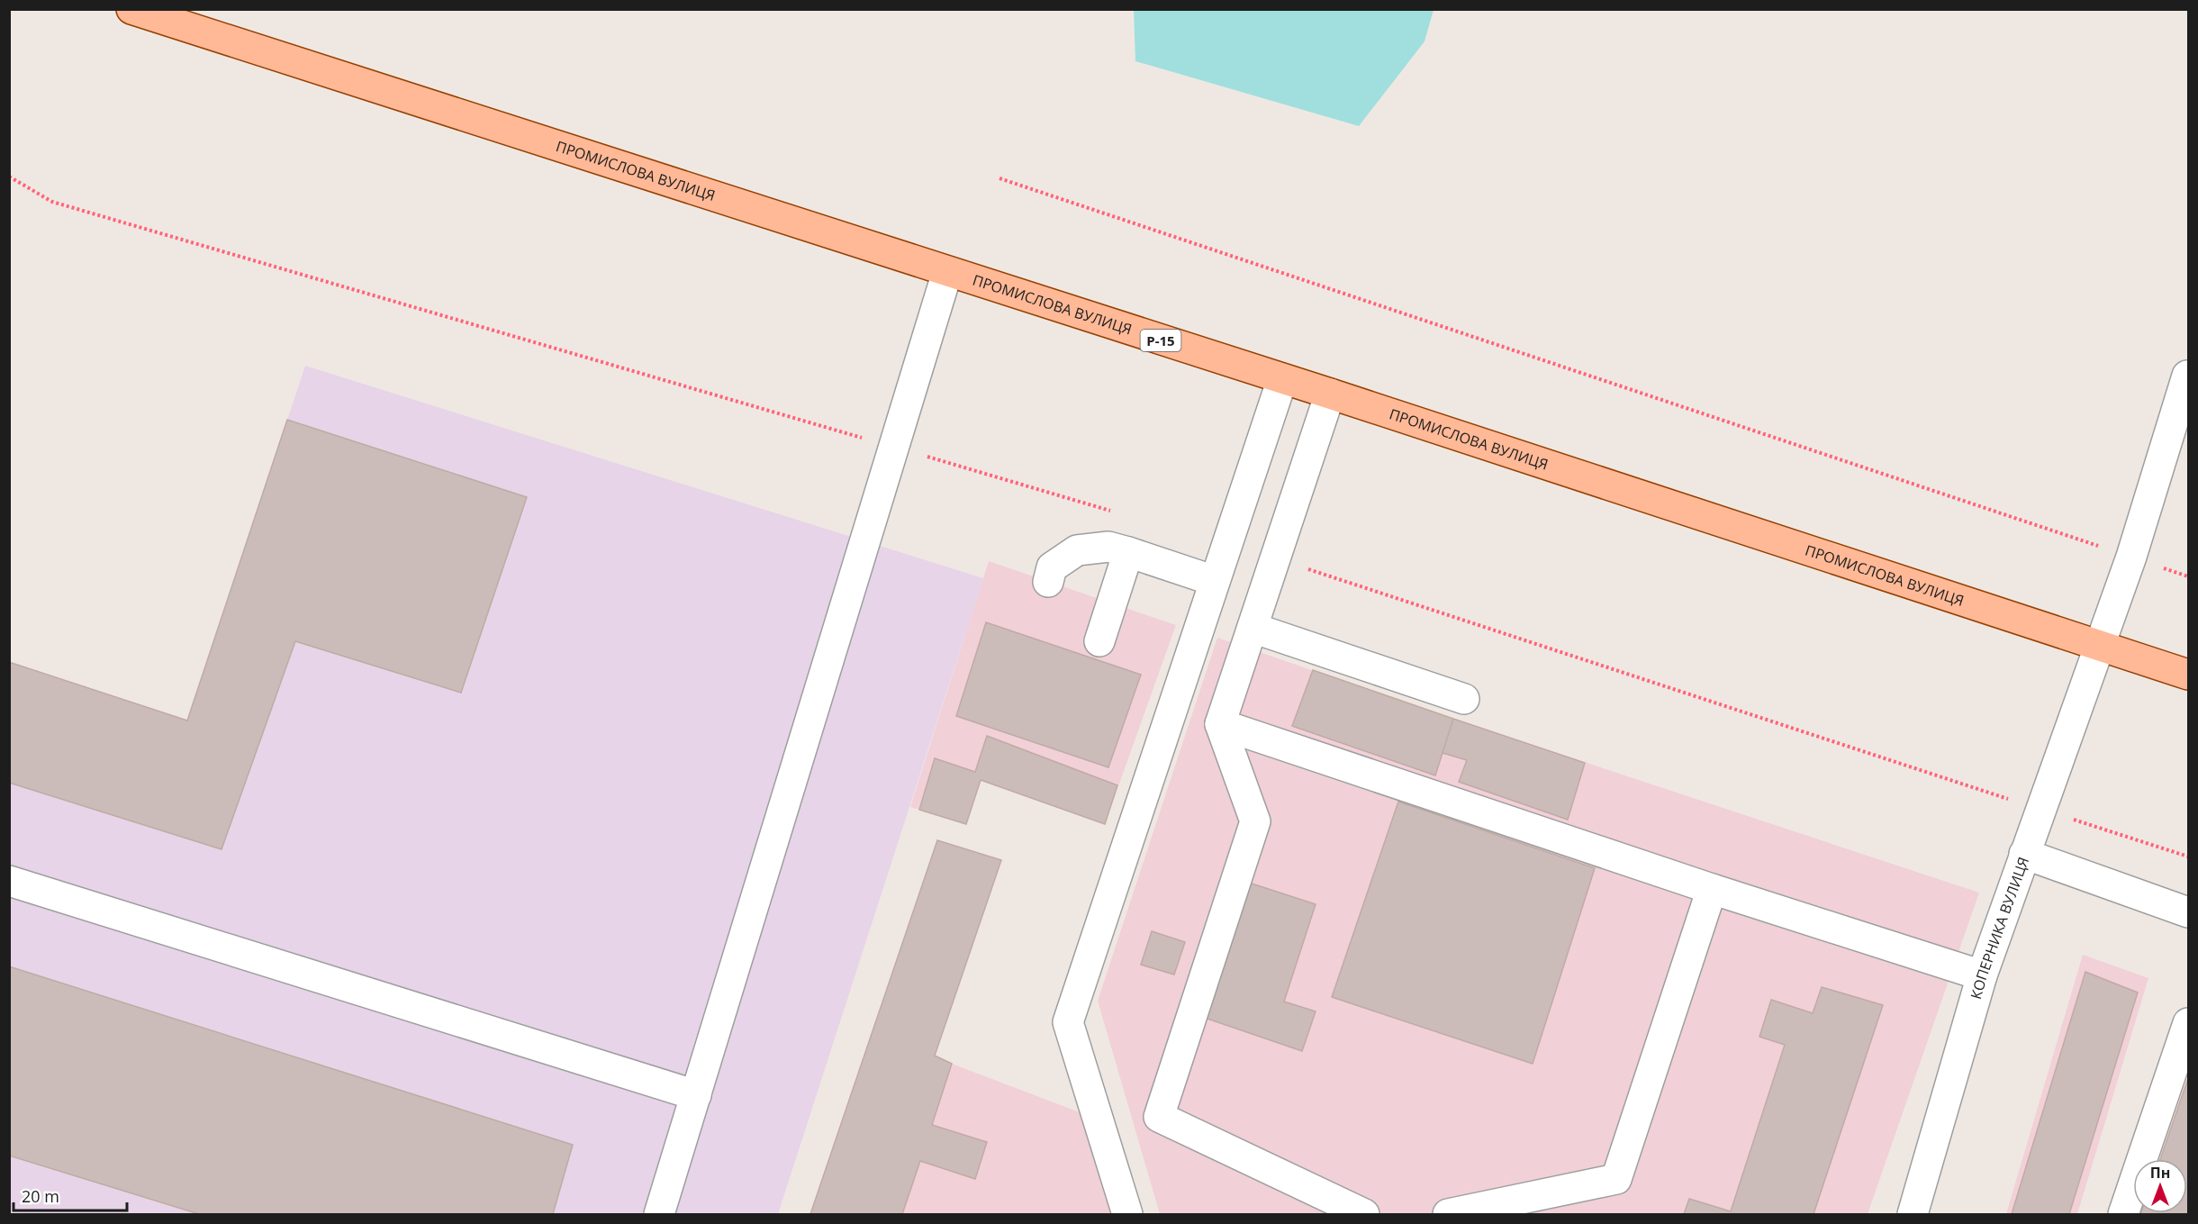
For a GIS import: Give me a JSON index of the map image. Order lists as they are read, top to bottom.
{
  "streets": {
    "main road": ["ПРОМИСЛОВА ВУЛИЦЯ", "Р-15"],
    "lane": ["КОПЕРНИКА ВУЛИЦЯ"]
  },
  "crossings": [
    ["ПРОМИСЛОВА ВУЛИЦЯ", "КОПЕРНИКА ВУЛИЦЯ"]
  ],
  "scale_bar": "20 m",
  "north": "top"
}
